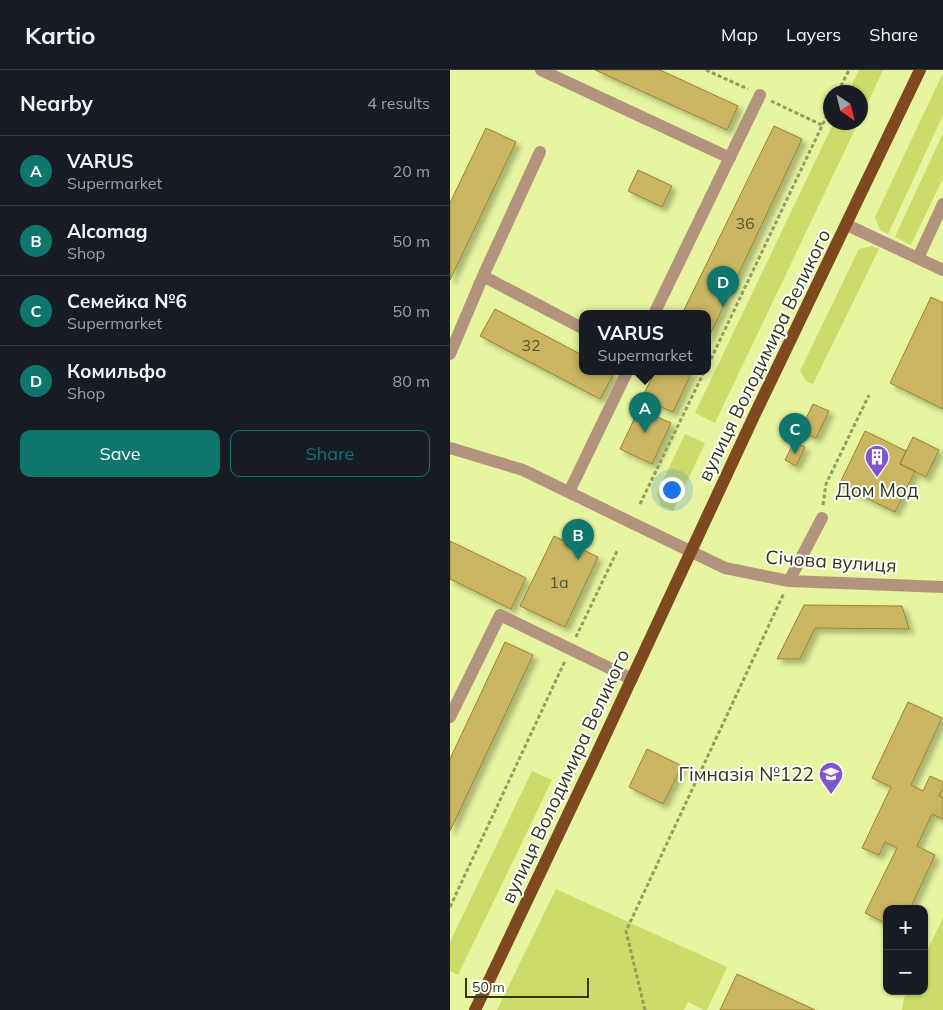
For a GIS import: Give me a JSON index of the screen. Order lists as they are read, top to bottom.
{
  "streets": {
    "main road": ["вулиця Володимира Великого"],
    "street": ["Січова вулиця"]
  },
  "crossings": [
    ["вулиця Володимира Великого", "Січова вулиця"]
  ],
  "places": {
    "building": ["Дом Мод"],
    "school or university": ["Гімназія №122"]
  },
  "house_numbers": ["36", "32", "1а"],
  "scale_bar": "50 m",
  "north": "bottom right",
  "page": {
    "header": "Kartio",
    "nav": ["Map", "Layers", "Share"],
    "heading": ["Nearby", "4 results"],
    "list": [
      {
        "mark": "A",
        "name": "VARUS",
        "note": "Supermarket",
        "value": "20 m"
      },
      {
        "mark": "B",
        "name": "Alcomag",
        "note": "Shop",
        "value": "50 m"
      },
      {
        "mark": "C",
        "name": "Семейка №6",
        "note": "Supermarket",
        "value": "50 m"
      },
      {
        "mark": "D",
        "name": "Комильфо",
        "note": "Shop",
        "value": "80 m"
      }
    ],
    "pins": [
      "D",
      "A",
      "C",
      "B"
    ],
    "popup": ["VARUS", "Supermarket"],
    "buttons": ["Save", "Share"],
    "map_buttons": ["+", "−"],
    "scale": "50 m"
  }
}
